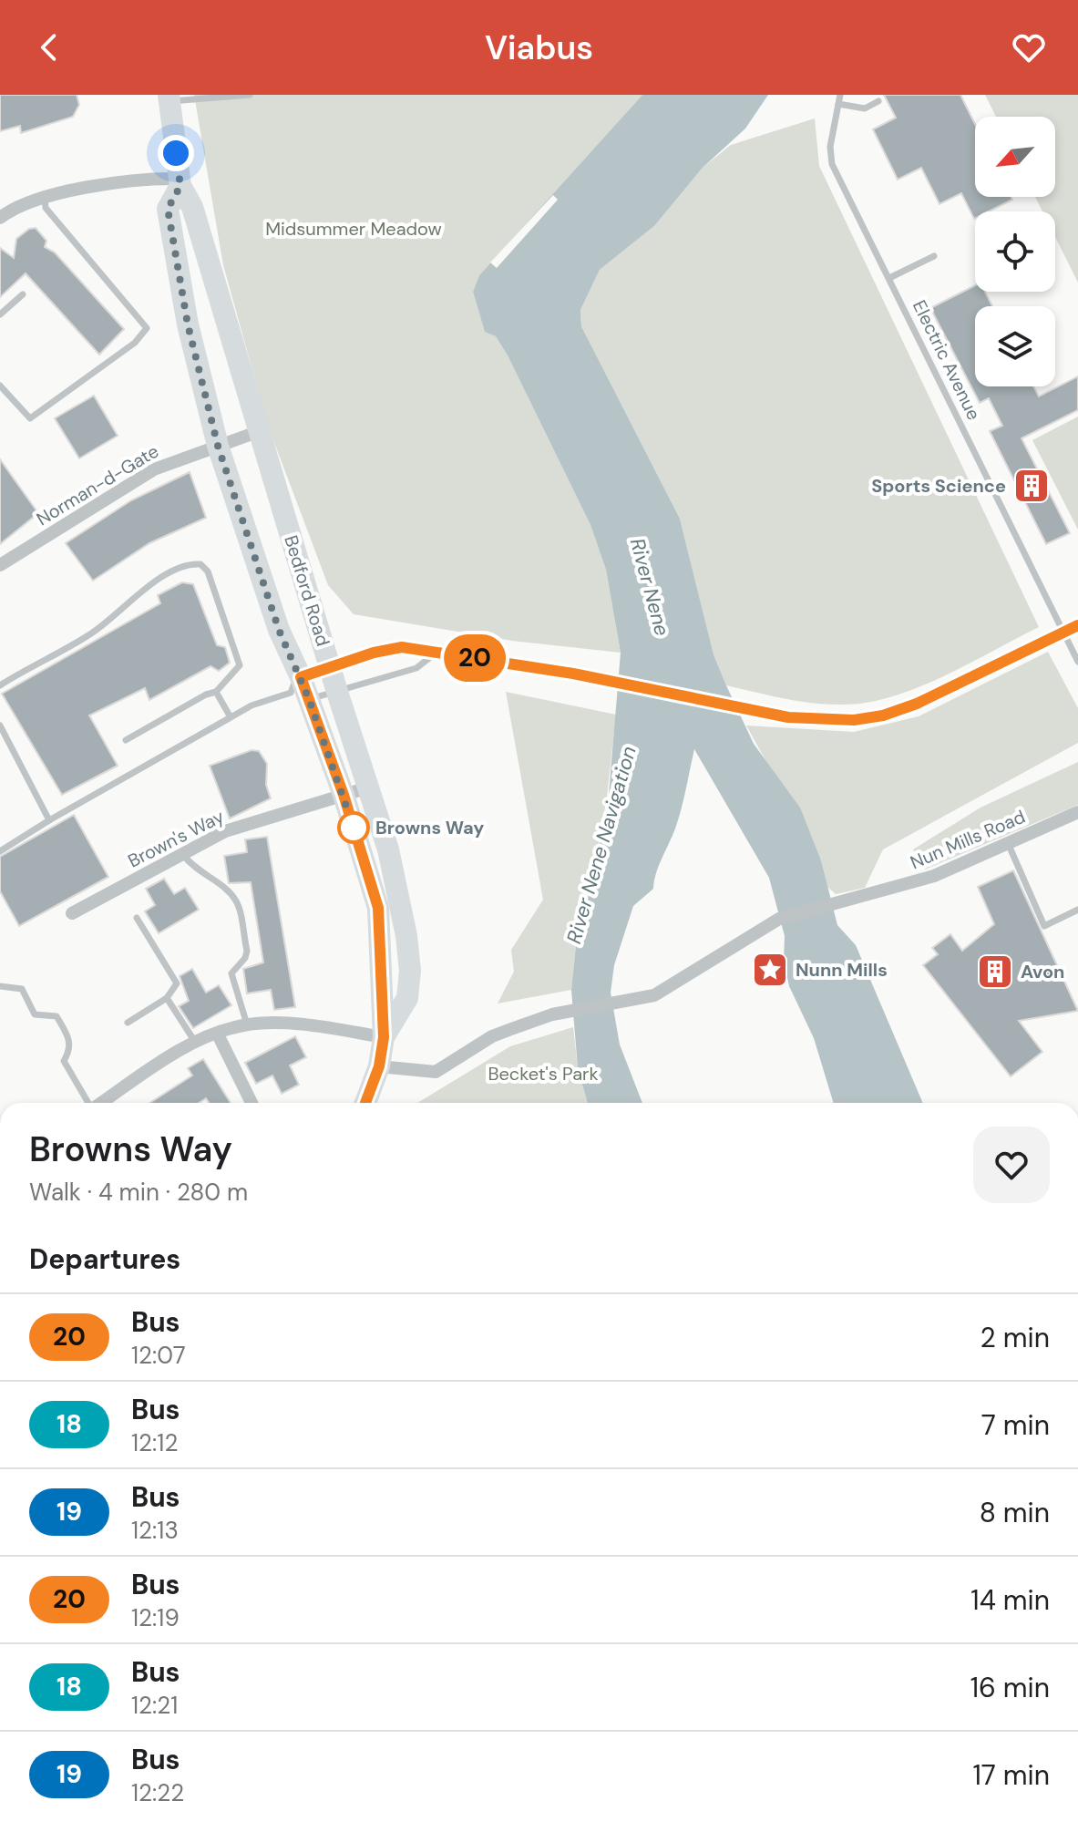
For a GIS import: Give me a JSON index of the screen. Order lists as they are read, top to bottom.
{
  "streets": {
    "main road": ["Bedford Road"],
    "street": ["Norman-d-Gate", "Brown's Way", "Nun Mills Road"],
    "lane": ["Electric Avenue"]
  },
  "crossings": [
    ["Norman-d-Gate", "Bedford Road"],
    ["Bedford Road", "Brown's Way"],
    ["Bedford Road", "Nun Mills Road"]
  ],
  "water": ["River Nene", "River Nene Navigation"],
  "parks": ["Midsummer Meadow", "Becket's Park"],
  "places": {
    "building": ["Sports Science", "Avon"],
    "other": ["Browns Way"],
    "place": ["Nunn Mills"]
  },
  "lines": ["bus line 20"],
  "north": "bottom left",
  "page": {
    "header": "Viabus",
    "on_map": "20",
    "heading": [
      ["Browns Way", "Walk · 4 min · 280 m"],
      "Departures"
    ],
    "list": [
      {
        "mark": "20",
        "name": "Bus",
        "note": "12:07",
        "value": "2 min"
      },
      {
        "mark": "18",
        "name": "Bus",
        "note": "12:12",
        "value": "7 min"
      },
      {
        "mark": "19",
        "name": "Bus",
        "note": "12:13",
        "value": "8 min"
      },
      {
        "mark": "20",
        "name": "Bus",
        "note": "12:19",
        "value": "14 min"
      },
      {
        "mark": "18",
        "name": "Bus",
        "note": "12:21",
        "value": "16 min"
      },
      {
        "mark": "19",
        "name": "Bus",
        "note": "12:22",
        "value": "17 min"
      }
    ]
  }
}
